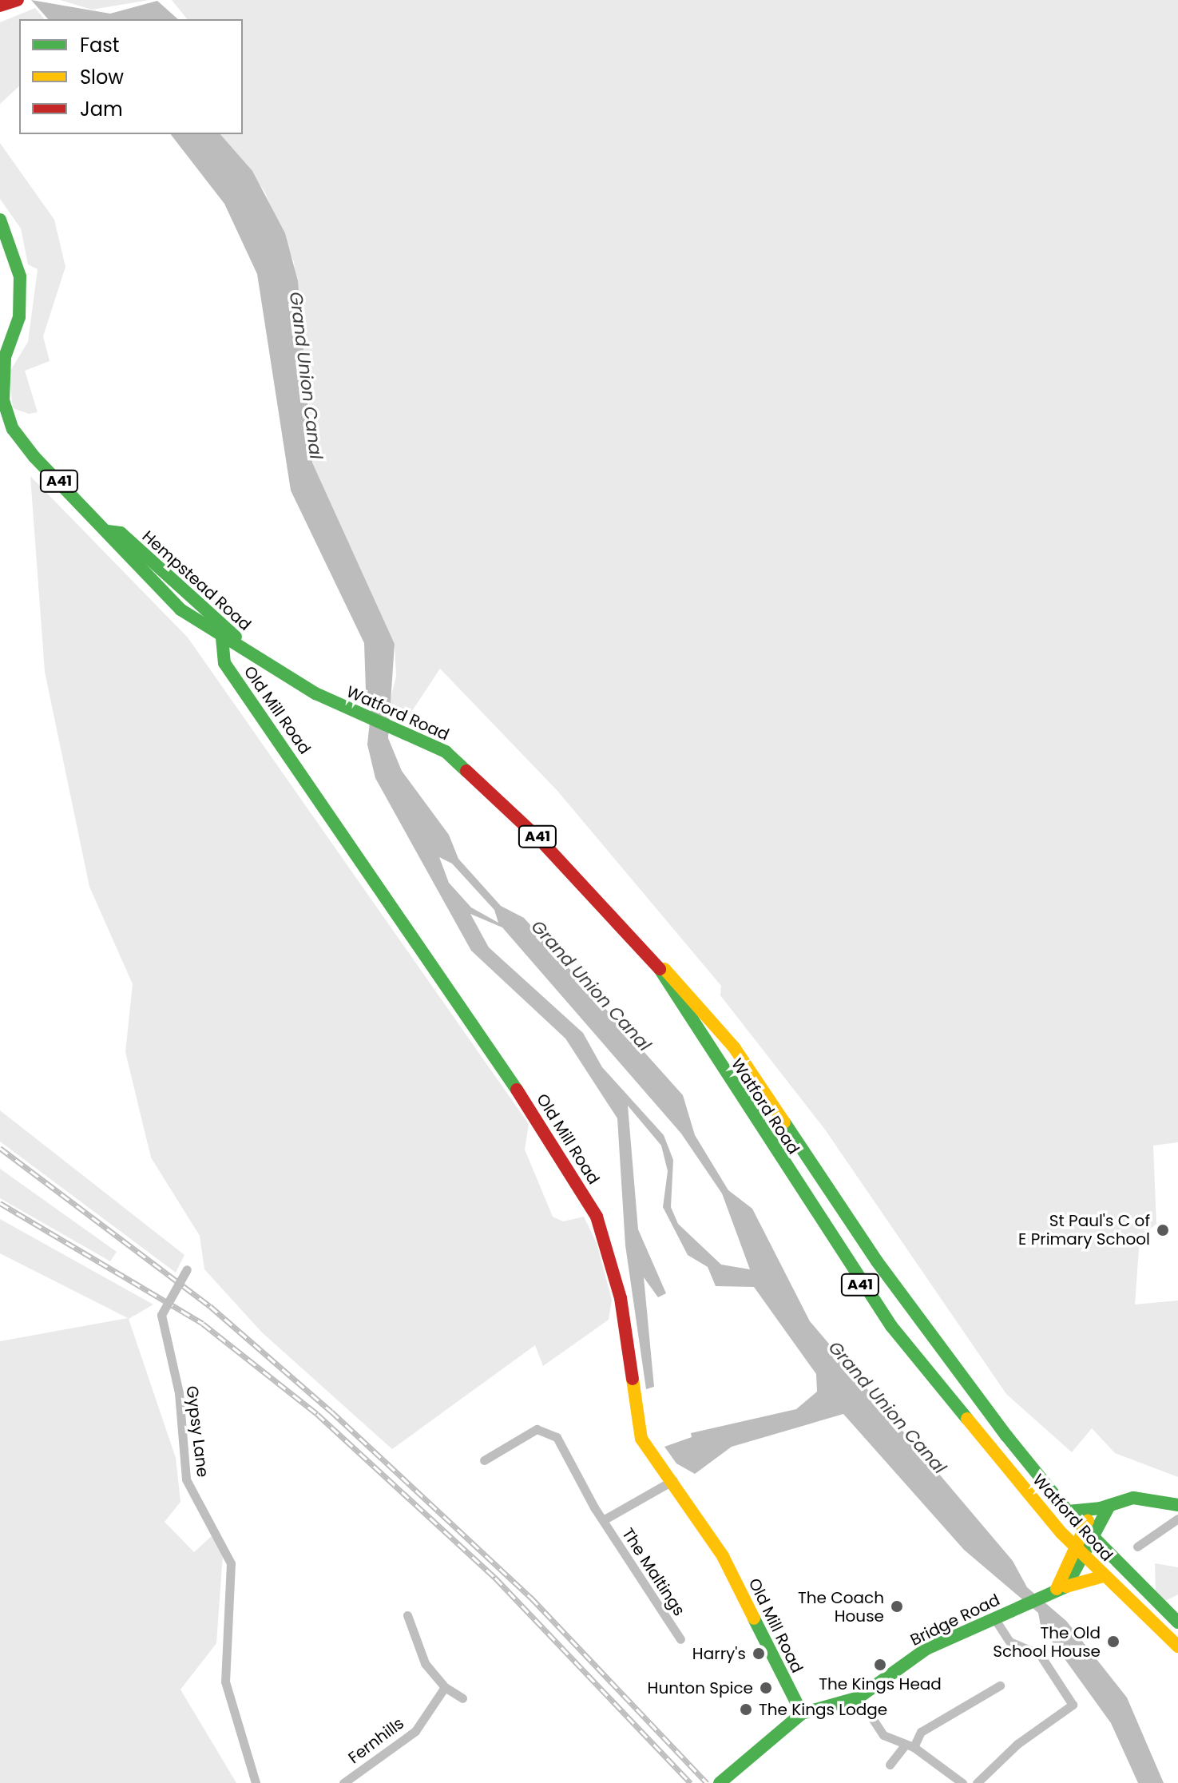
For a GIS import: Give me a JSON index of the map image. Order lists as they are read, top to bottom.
{
  "streets": {
    "main road": [
      "A41",
      "Hempstead Road",
      "Old Mill Road",
      "Watford Road",
      "Bridge Road"
    ],
    "street": ["Gypsy Lane", "The Maltings", "Fernhills"]
  },
  "crossings": [
    ["A41", "Hempstead Road"],
    ["A41", "Old Mill Road"],
    ["A41", "Watford Road"],
    ["Hempstead Road", "Old Mill Road"],
    ["Hempstead Road", "Watford Road"],
    ["Old Mill Road", "The Maltings"],
    ["Old Mill Road", "Bridge Road"],
    ["Watford Road", "Bridge Road"]
  ],
  "water": ["Grand Union Canal"],
  "places": [
    "St Paul's C of E Primary School",
    "The Coach House",
    "The Old School House",
    "Harry's",
    "The Kings Head",
    "Hunton Spice",
    "The Kings Lodge"
  ],
  "legend": ["Fast", "Slow", "Jam"]
}
